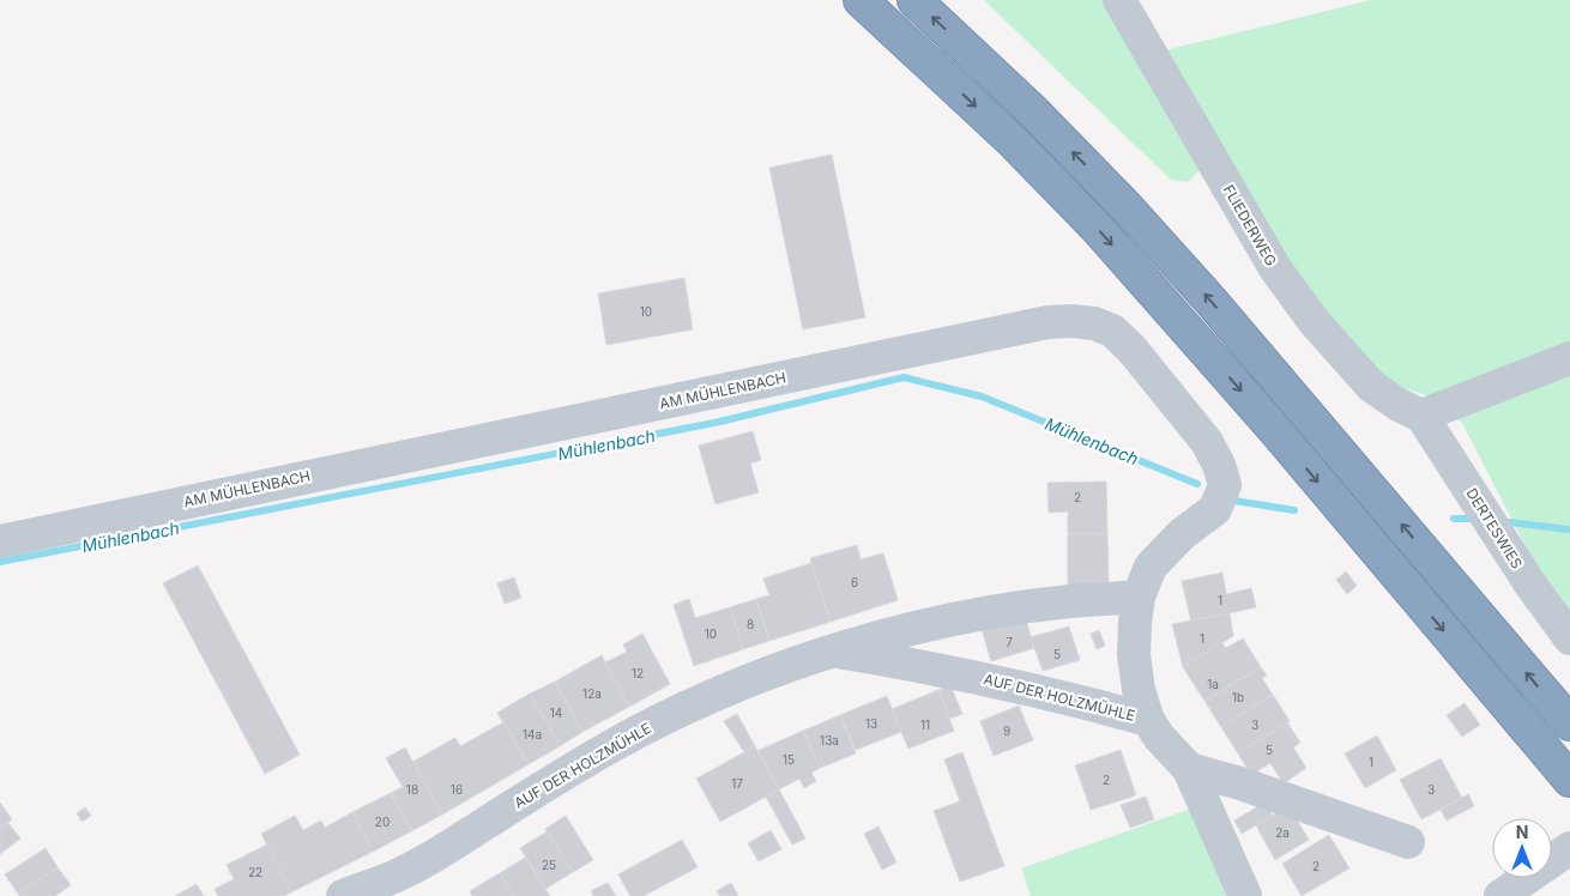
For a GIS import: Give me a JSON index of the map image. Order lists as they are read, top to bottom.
{
  "streets": {
    "street": [
      "FLIEDERWEG",
      "AM MÜHLENBACH",
      "DERTESWIES",
      "AUF DER HOLZMÜHLE"
    ]
  },
  "crossings": [
    ["FLIEDERWEG", "DERTESWIES"],
    ["AM MÜHLENBACH", "AUF DER HOLZMÜHLE"]
  ],
  "water": ["Mühlenbach"],
  "house_numbers": [
    "10",
    "2",
    "6",
    "1",
    "8",
    "10",
    "1",
    "7",
    "5",
    "12",
    "1a",
    "12a",
    "1b",
    "14",
    "13",
    "11",
    "3",
    "9",
    "14a",
    "13a",
    "5",
    "15",
    "1",
    "2",
    "17",
    "18",
    "16",
    "3",
    "20",
    "2a",
    "25",
    "2",
    "22"
  ],
  "north": "top"
}
